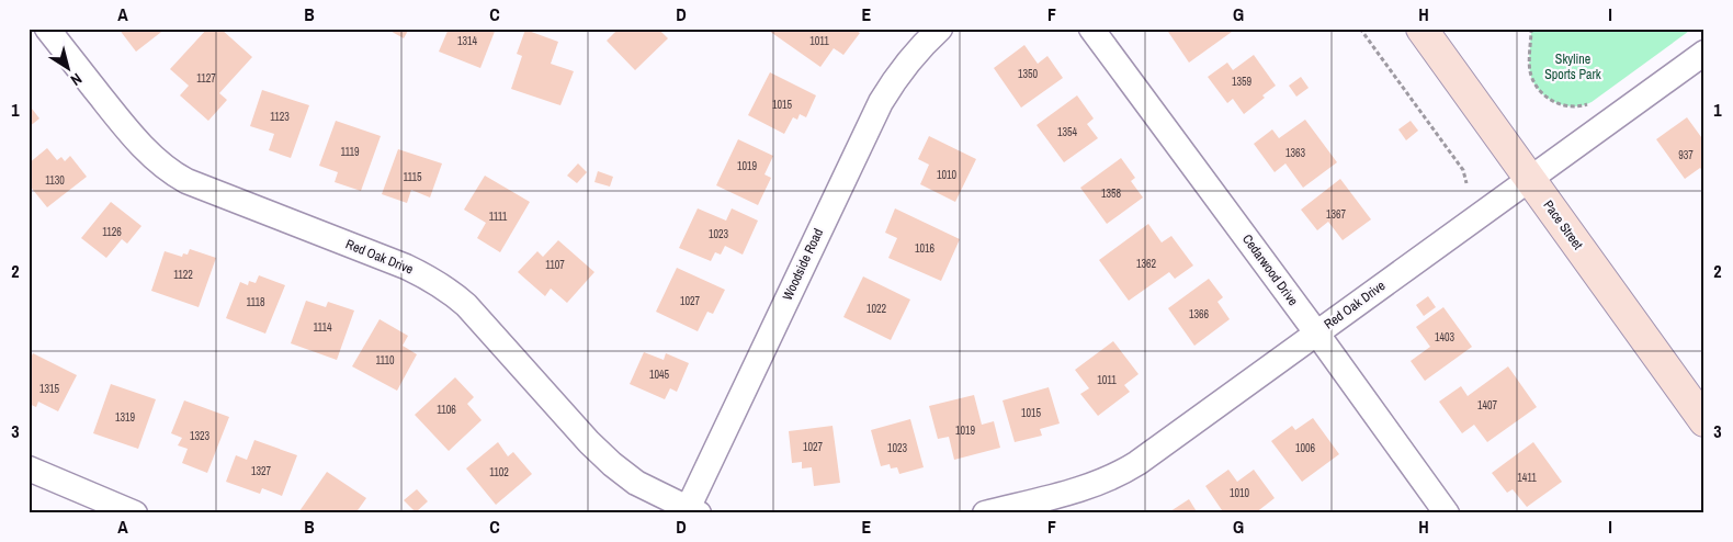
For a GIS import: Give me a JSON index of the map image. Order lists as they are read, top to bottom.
{
  "streets": {
    "main road": ["Pace Street"],
    "street": ["Red Oak Drive", "Woodside Road", "Cedarwood Drive"]
  },
  "crossings": [
    ["Pace Street", "Red Oak Drive"],
    ["Red Oak Drive", "Woodside Road"],
    ["Red Oak Drive", "Cedarwood Drive"]
  ],
  "parks": ["Skyline Sports Park"],
  "house_numbers": [
    "1314",
    "1011",
    "1350",
    "1127",
    "1359",
    "1015",
    "1123",
    "1354",
    "1119",
    "1363",
    "937",
    "1019",
    "1010",
    "1115",
    "1130",
    "1358",
    "1367",
    "1111",
    "1126",
    "1023",
    "1016",
    "1362",
    "1107",
    "1122",
    "1027",
    "1118",
    "1022",
    "1366",
    "1114",
    "1403",
    "1110",
    "1045",
    "1011",
    "1315",
    "1407",
    "1106",
    "1015",
    "1319",
    "1019",
    "1323",
    "1027",
    "1023",
    "1006",
    "1327",
    "1102",
    "1411",
    "1010"
  ],
  "north": "bottom right",
  "grid": {
    "columns": [
      "A",
      "B",
      "C",
      "D",
      "E",
      "F",
      "G",
      "H",
      "I"
    ],
    "rows": ["1", "2", "3"]
  }
}
